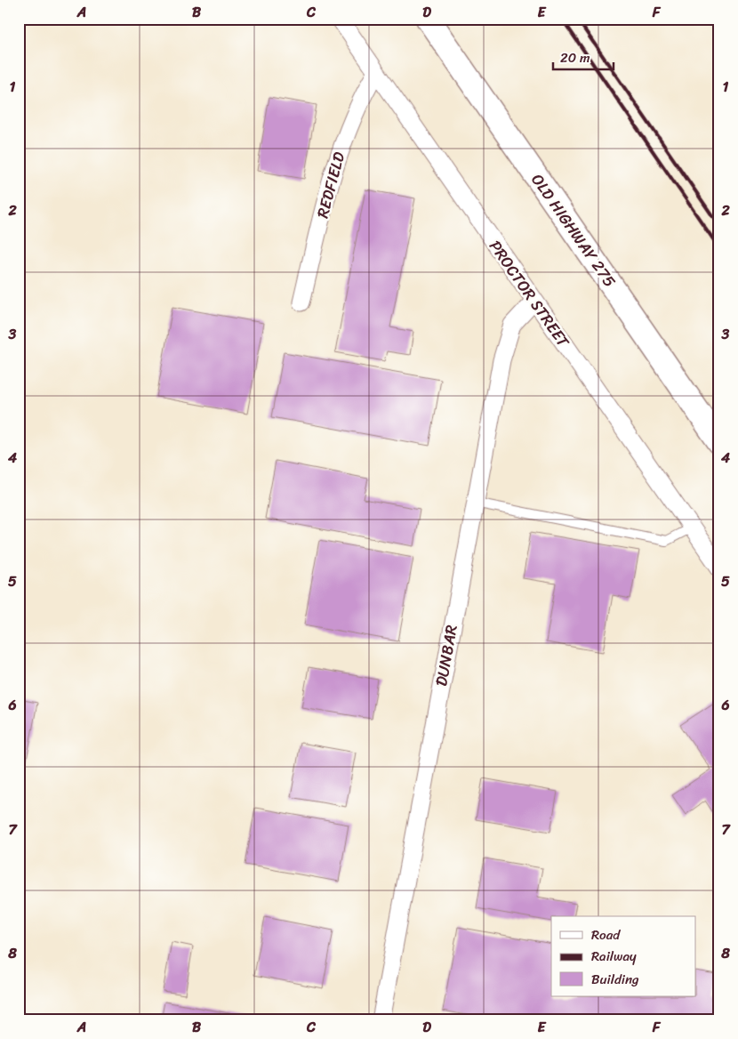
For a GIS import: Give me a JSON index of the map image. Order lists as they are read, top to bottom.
{
  "streets": {
    "main road": ["OLD HIGHWAY 275"],
    "street": ["REDFIELD", "PROCTOR STREET", "DUNBAR"]
  },
  "crossings": [
    ["REDFIELD", "PROCTOR STREET"],
    ["PROCTOR STREET", "DUNBAR"]
  ],
  "legend": ["Road", "Railway", "Building"],
  "scale_bar": "20 m",
  "grid": {
    "columns": [
      "A",
      "B",
      "C",
      "D",
      "E",
      "F"
    ],
    "rows": [
      "1",
      "2",
      "3",
      "4",
      "5",
      "6",
      "7",
      "8"
    ]
  }
}
